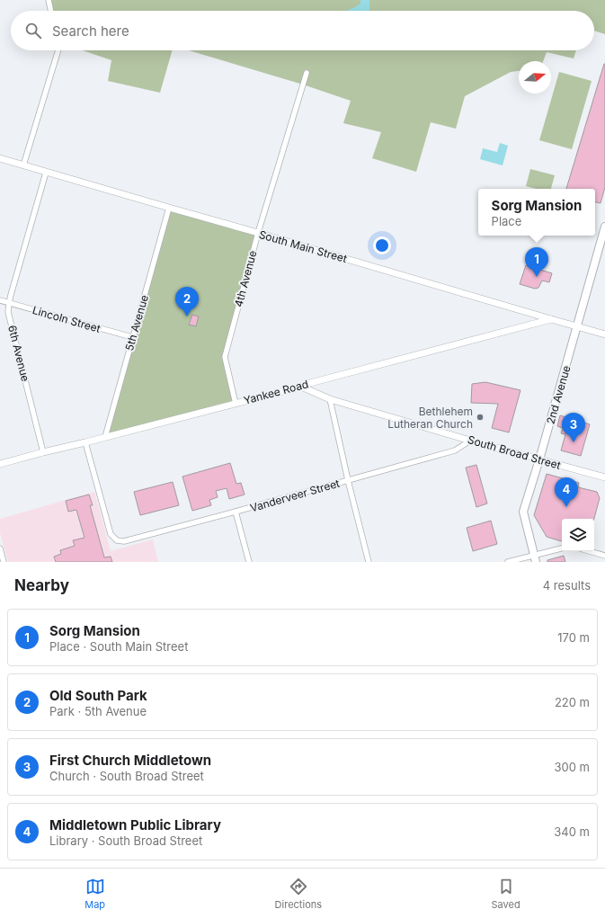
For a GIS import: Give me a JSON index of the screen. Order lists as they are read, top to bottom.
{
  "streets": {
    "main road": ["2nd Avenue"],
    "street": [
      "South Main Street",
      "4th Avenue",
      "Lincoln Street",
      "5th Avenue",
      "6th Avenue",
      "Yankee Road",
      "South Broad Street",
      "Vanderveer Street"
    ]
  },
  "crossings": [
    ["South Main Street", "4th Avenue"],
    ["South Main Street", "5th Avenue"],
    ["South Main Street", "6th Avenue"],
    ["South Main Street", "Yankee Road"],
    ["South Main Street", "2nd Avenue"],
    ["4th Avenue", "Yankee Road"],
    ["Lincoln Street", "5th Avenue"],
    ["Lincoln Street", "6th Avenue"],
    ["5th Avenue", "Yankee Road"],
    ["6th Avenue", "Yankee Road"],
    ["Yankee Road", "South Broad Street"],
    ["Yankee Road", "Vanderveer Street"],
    ["2nd Avenue", "South Broad Street"],
    ["South Broad Street", "Vanderveer Street"]
  ],
  "places": ["Bethlehem Lutheran Church"],
  "north": "right",
  "page": {
    "search": "Search here",
    "popup": ["Sorg Mansion", "Place"],
    "pins": [
      "1",
      "2",
      "3",
      "4"
    ],
    "heading": ["Nearby", "4 results"],
    "list": [
      {
        "mark": "1",
        "name": "Sorg Mansion",
        "note": "Place · South Main Street",
        "value": "170 m"
      },
      {
        "mark": "2",
        "name": "Old South Park",
        "note": "Park · 5th Avenue",
        "value": "220 m"
      },
      {
        "mark": "3",
        "name": "First Church Middletown",
        "note": "Church · South Broad Street",
        "value": "300 m"
      },
      {
        "mark": "4",
        "name": "Middletown Public Library",
        "note": "Library · South Broad Street",
        "value": "340 m"
      }
    ],
    "nav": ["Map", "Directions", "Saved"]
  }
}
